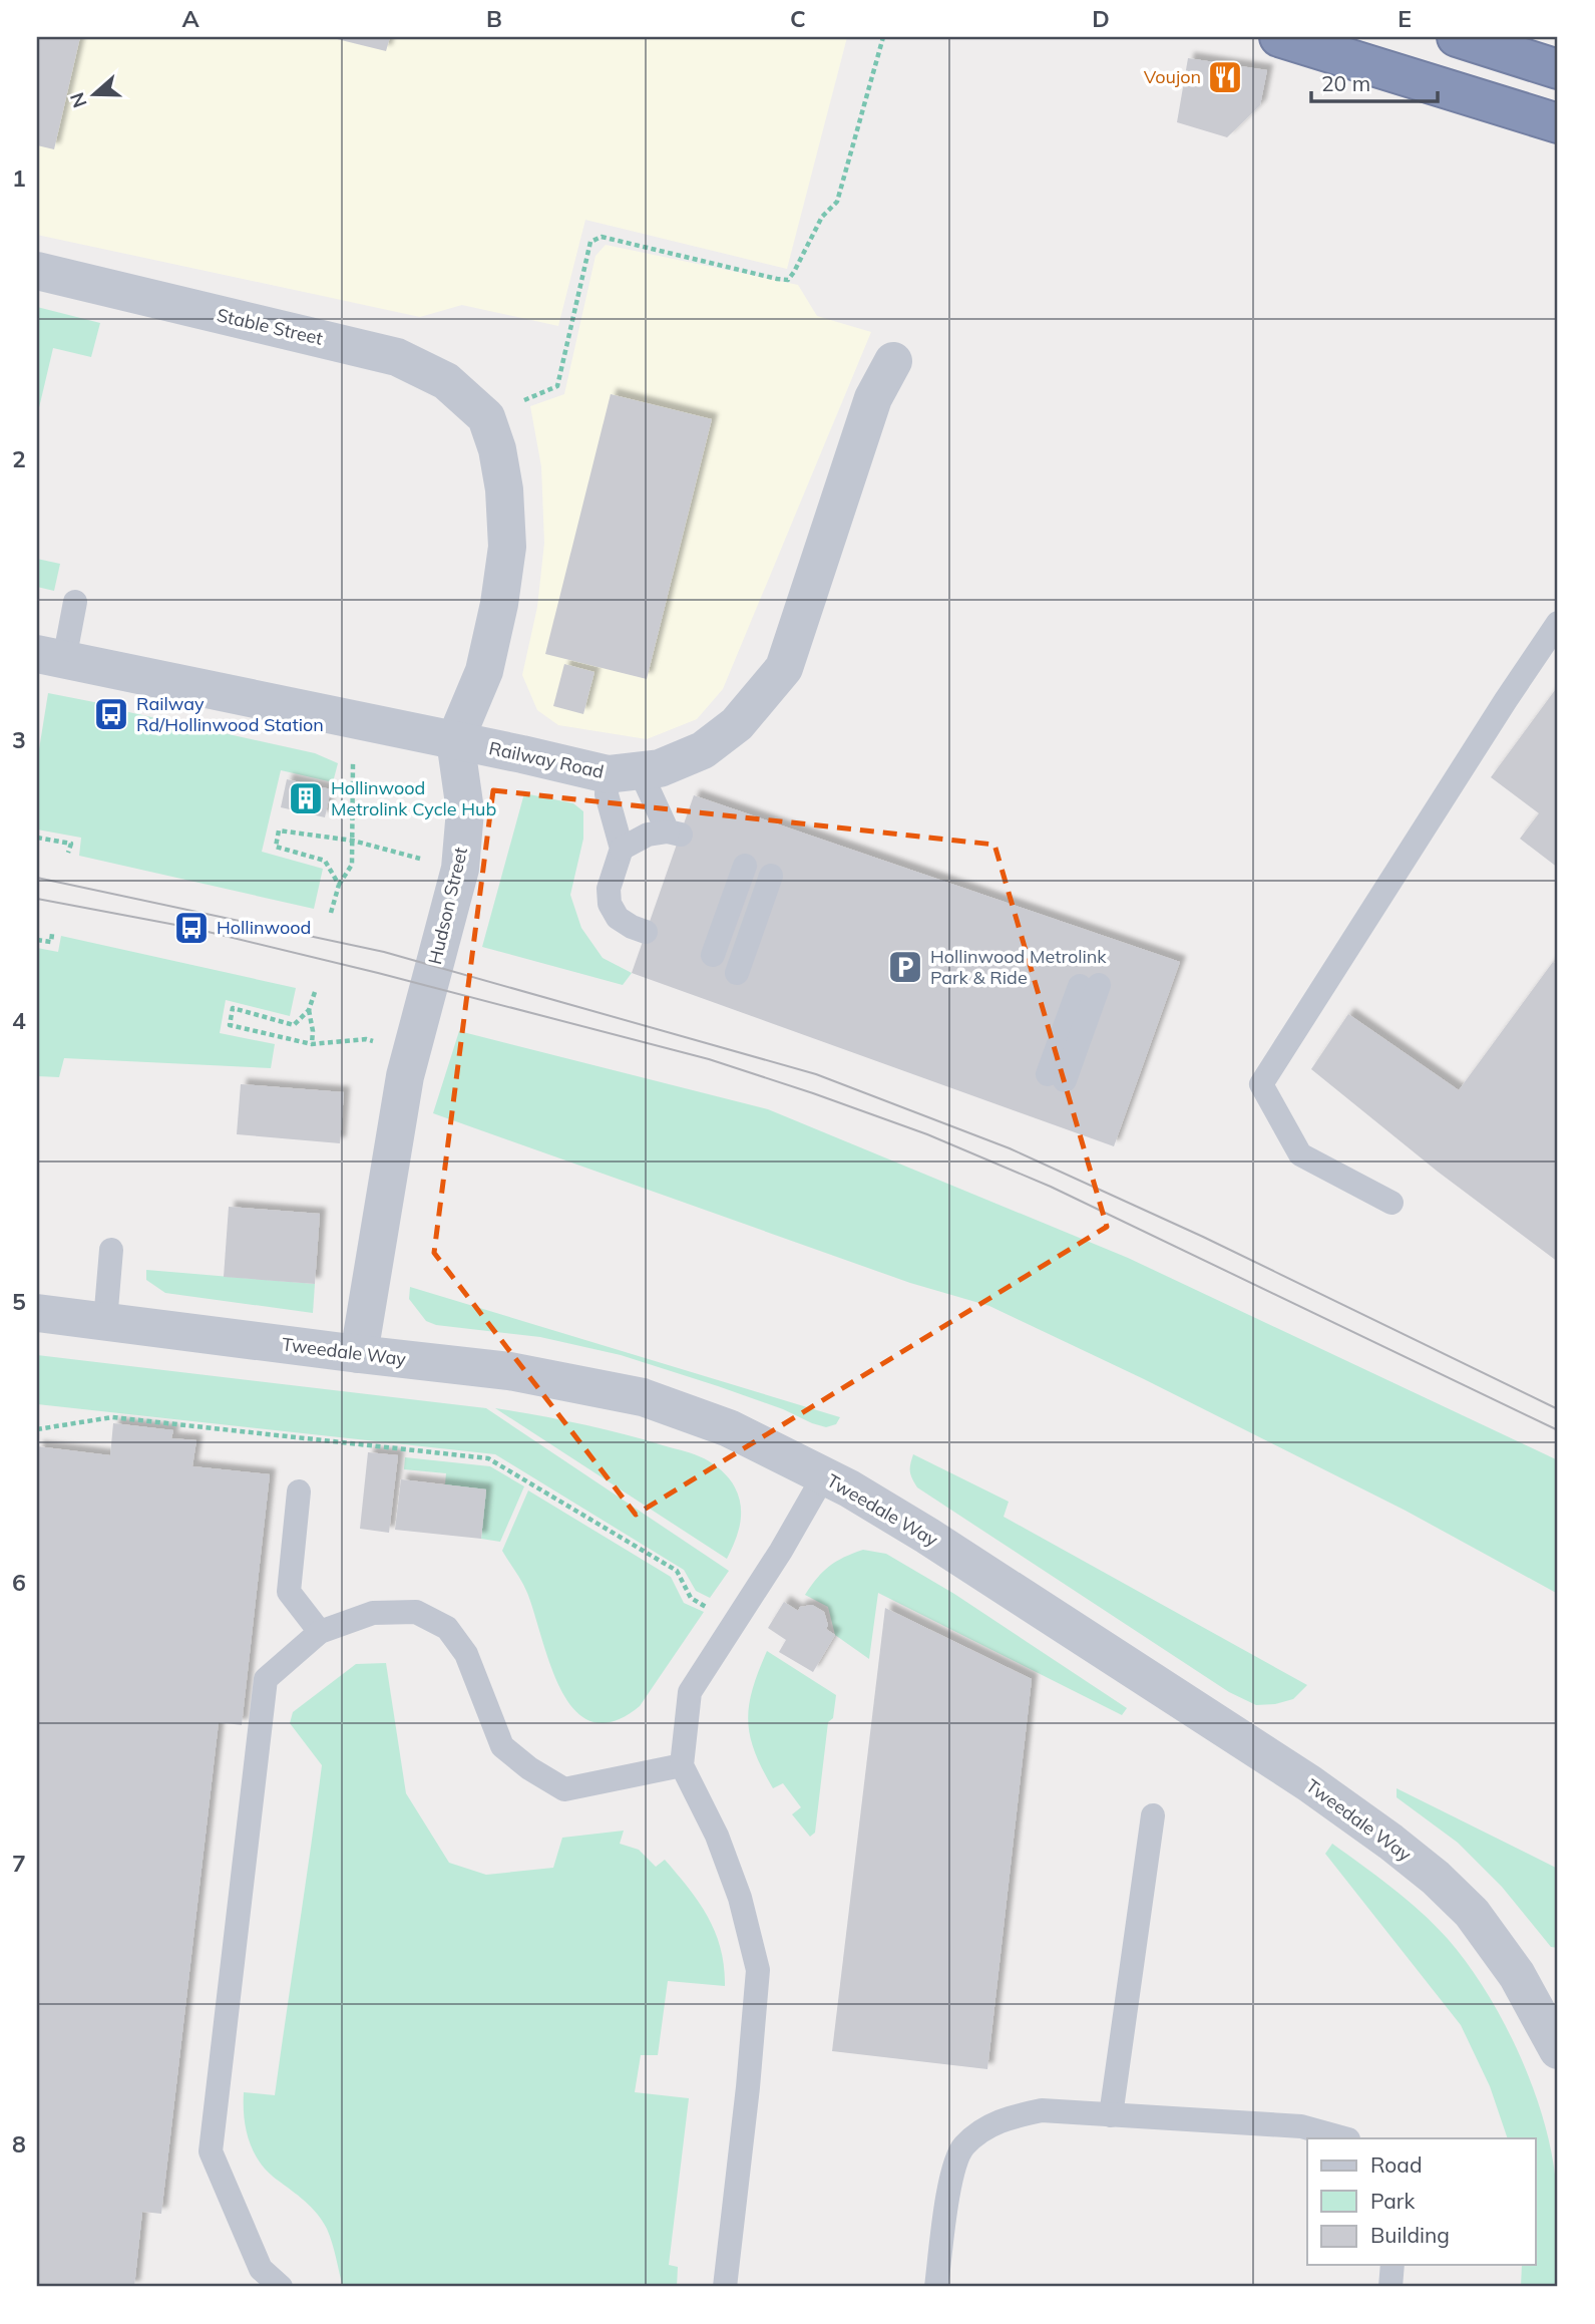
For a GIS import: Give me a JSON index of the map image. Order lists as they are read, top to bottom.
{
  "streets": {
    "street": [
      "Stable Street",
      "Railway Road",
      "Hudson Street",
      "Tweedale Way"
    ]
  },
  "crossings": [
    ["Stable Street", "Railway Road"],
    ["Stable Street", "Hudson Street"],
    ["Railway Road", "Hudson Street"],
    ["Hudson Street", "Tweedale Way"]
  ],
  "places": {
    "restaurant": ["Voujon"],
    "bus stop": ["Railway Rd/Hollinwood Station", "Hollinwood"],
    "building": ["Hollinwood Metrolink Cycle Hub"],
    "parking": ["Hollinwood Metrolink Park & Ride"]
  },
  "legend": ["Road", "Park", "Building"],
  "scale_bar": "20 m",
  "north": "left",
  "grid": {
    "columns": [
      "A",
      "B",
      "C",
      "D",
      "E"
    ],
    "rows": [
      "1",
      "2",
      "3",
      "4",
      "5",
      "6",
      "7",
      "8"
    ]
  }
}
